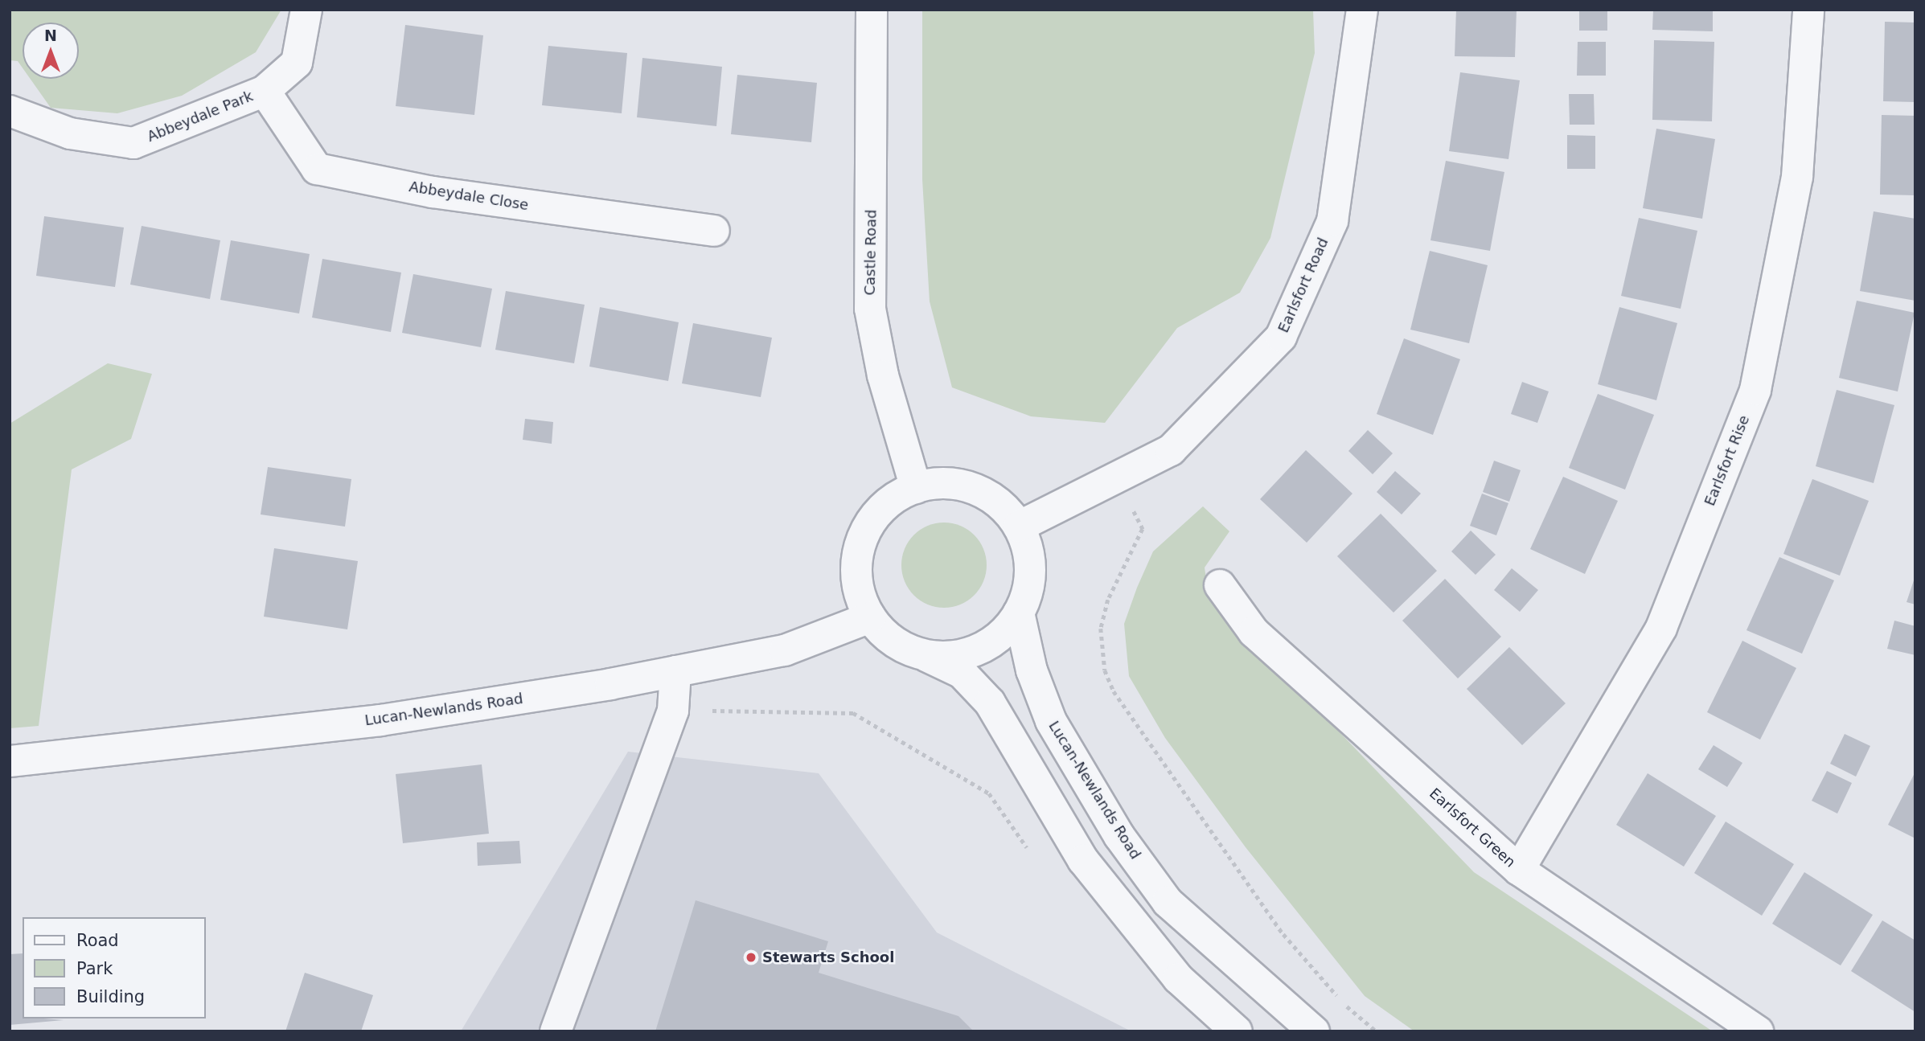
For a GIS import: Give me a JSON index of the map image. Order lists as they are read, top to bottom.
{
  "streets": {
    "street": [
      "Abbeydale Park",
      "Abbeydale Close",
      "Castle Road",
      "Earlsfort Road",
      "Earlsfort Rise",
      "Lucan-Newlands Road",
      "Earlsfort Green"
    ]
  },
  "crossings": [
    ["Abbeydale Park", "Abbeydale Close"],
    ["Castle Road", "Earlsfort Road"],
    ["Castle Road", "Lucan-Newlands Road"],
    ["Earlsfort Road", "Lucan-Newlands Road"],
    ["Earlsfort Rise", "Earlsfort Green"]
  ],
  "places": ["Stewarts School"],
  "legend": ["Road", "Park", "Building"],
  "north": "top"
}
